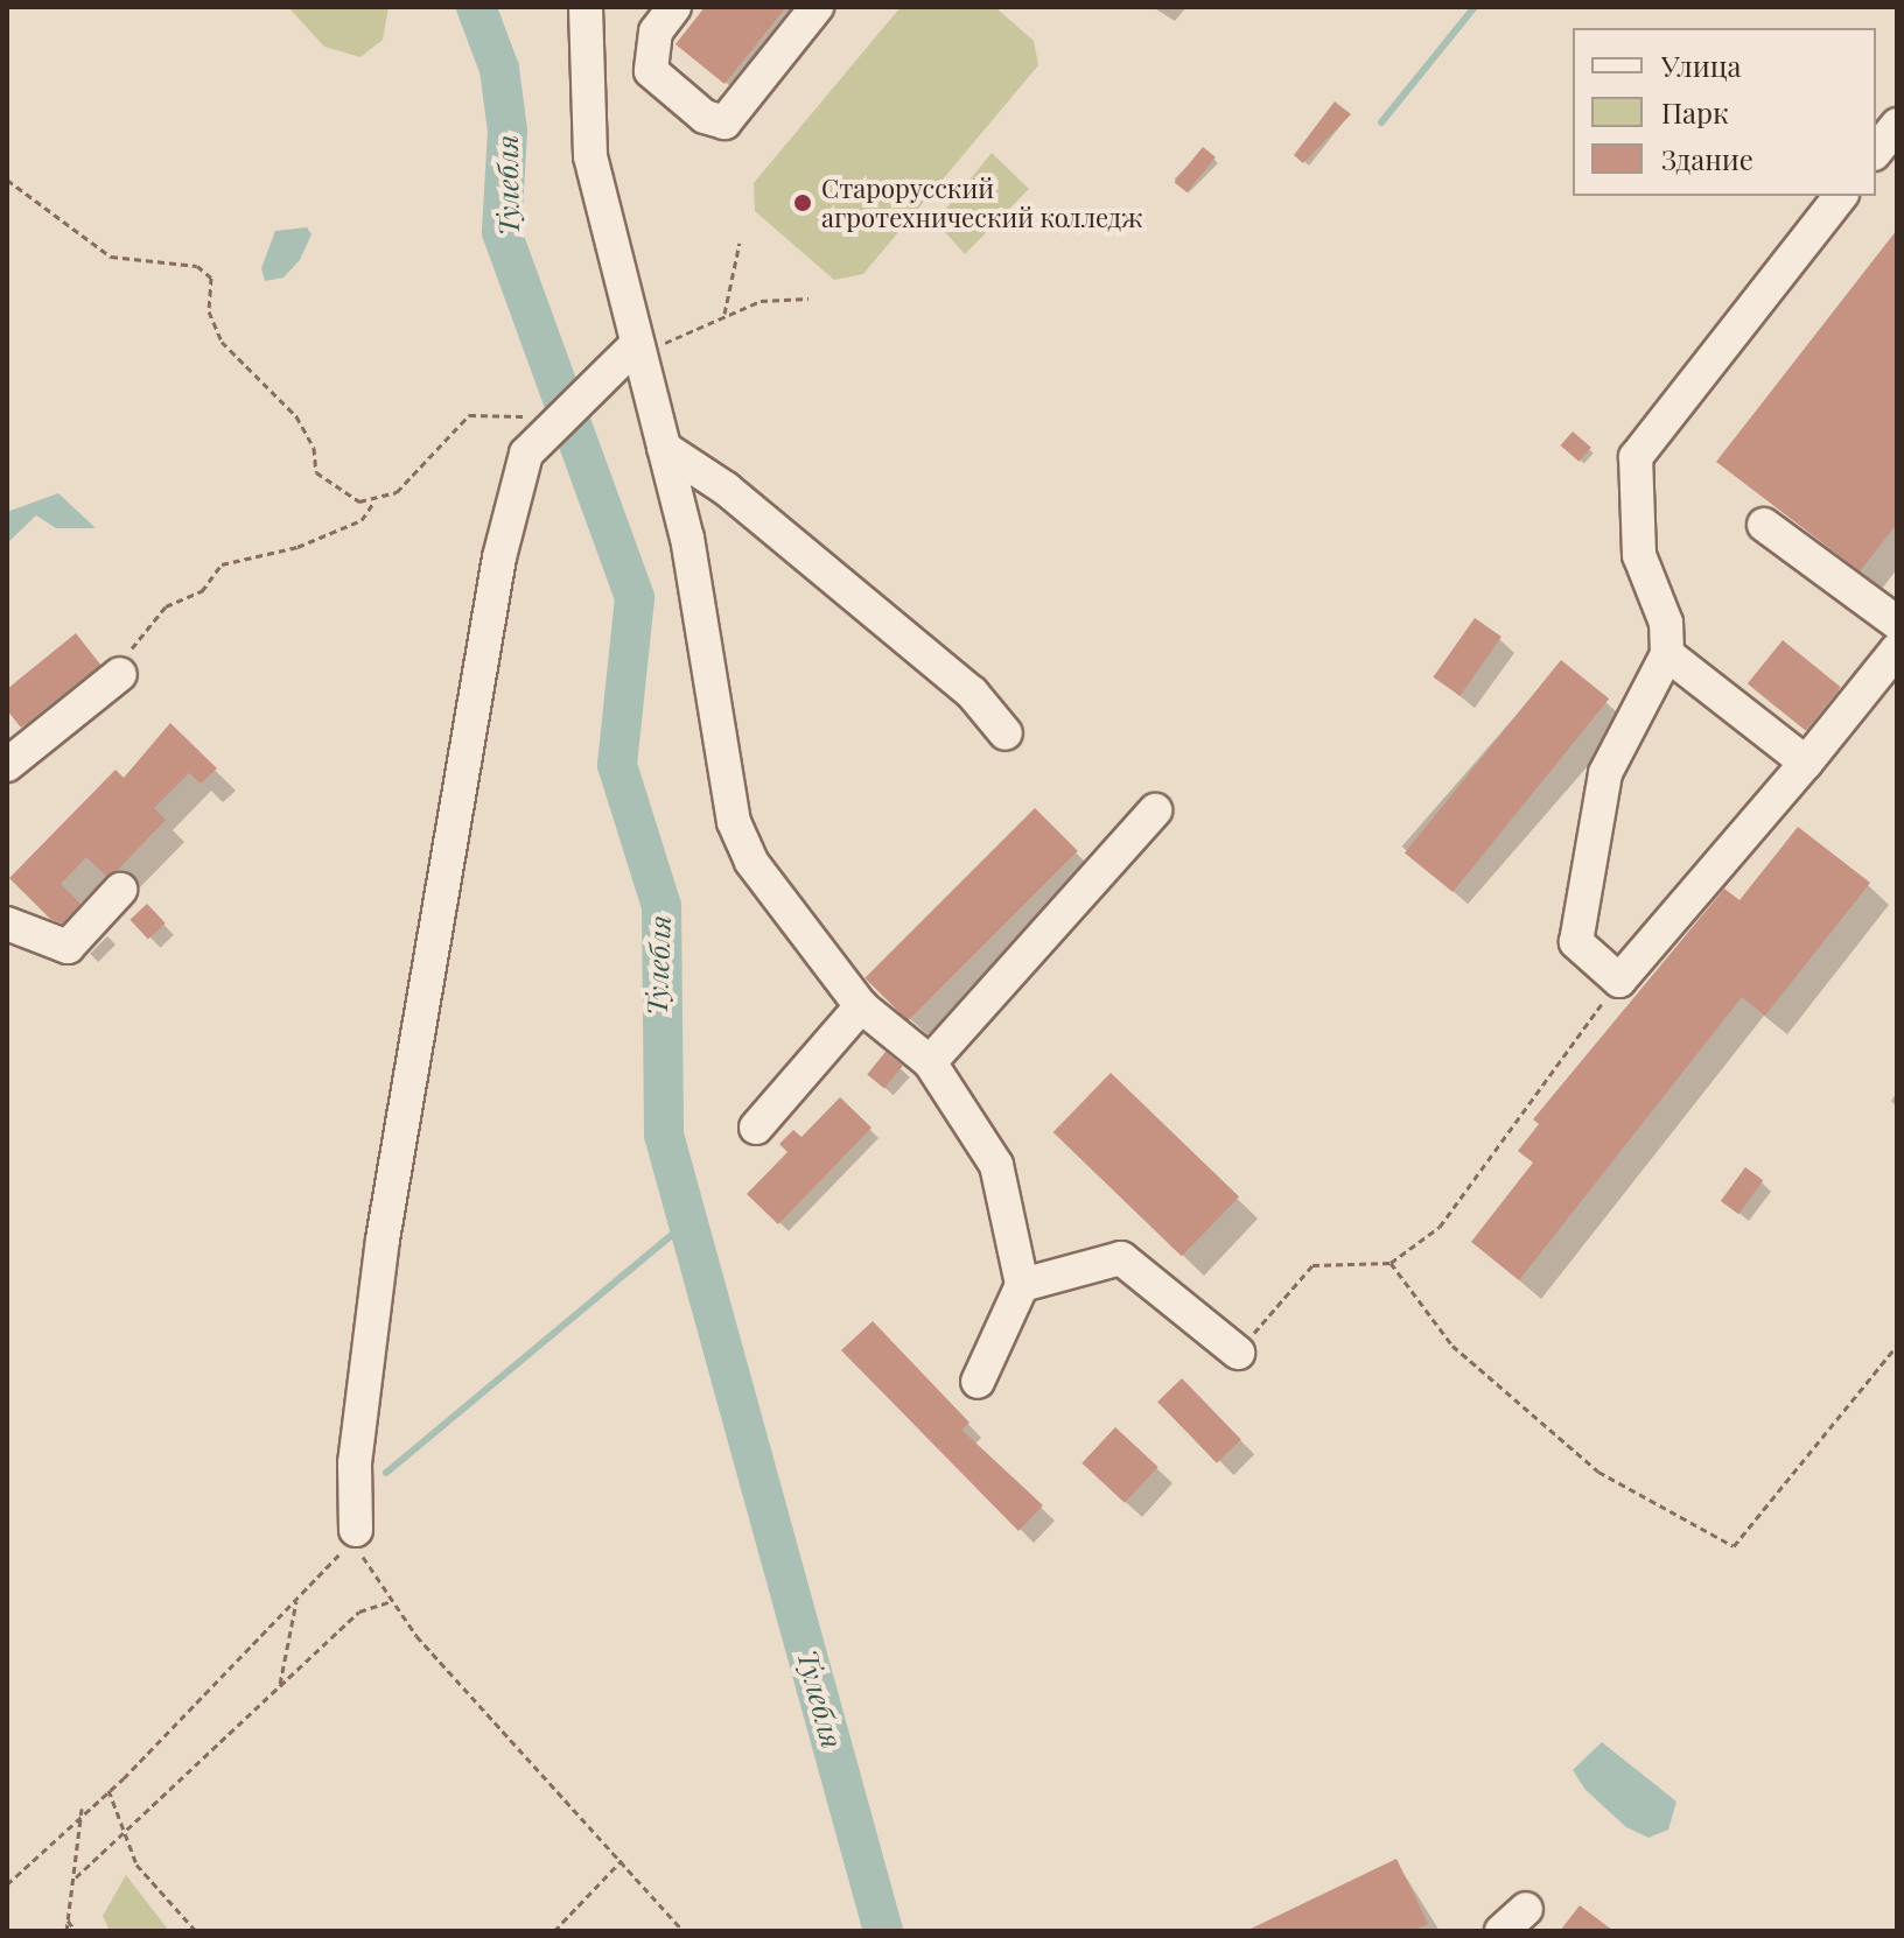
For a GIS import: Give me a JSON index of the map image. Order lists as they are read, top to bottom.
{
  "water": ["Тулебля"],
  "places": ["Старорусский агротехнический колледж"],
  "legend": ["Улица", "Парк", "Здание"]
}
